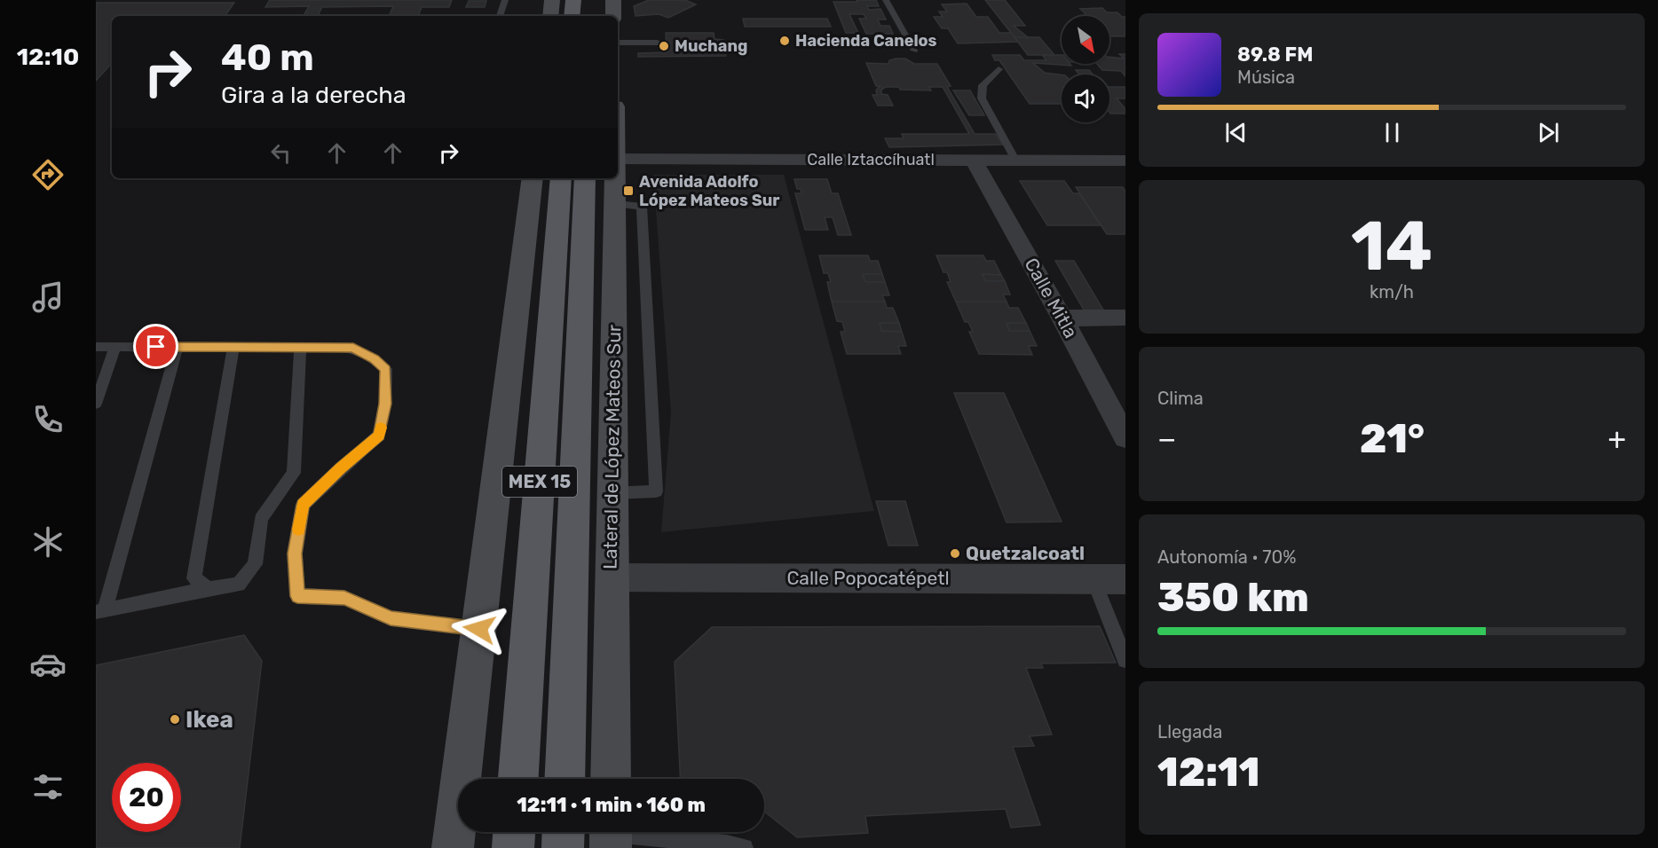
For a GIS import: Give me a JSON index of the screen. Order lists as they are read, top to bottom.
{
  "streets": {
    "main road": ["Lateral de López Mateos Sur", "MEX 15"],
    "street": ["Calle Iztaccíhuatl", "Calle Mitla", "Calle Popocatépetl"]
  },
  "crossings": [
    ["Calle Iztaccíhuatl", "Calle Mitla"],
    ["Lateral de López Mateos Sur", "Calle Popocatépetl"]
  ],
  "places": {
    "other": [
      "Hacienda Canelos",
      "Muchang",
      "Quetzalcoatl",
      "Ikea"
    ],
    "transit": ["Avenida Adolfo López Mateos Sur"]
  },
  "north": "bottom right",
  "page": {
    "tabs": "12:10",
    "turn": ["40 m", "Gira a la derecha"],
    "song": ["89.8 FM", "Música"],
    "tile": [
      ["14", "km/h"],
      "Clima",
      ["Autonomía · 70%", "350 km"],
      ["Llegada", "12:11"]
    ],
    "heat": ["−", "21°", "+"],
    "limit": "20",
    "trip": "12:11 · 1 min · 160 m"
  }
}
